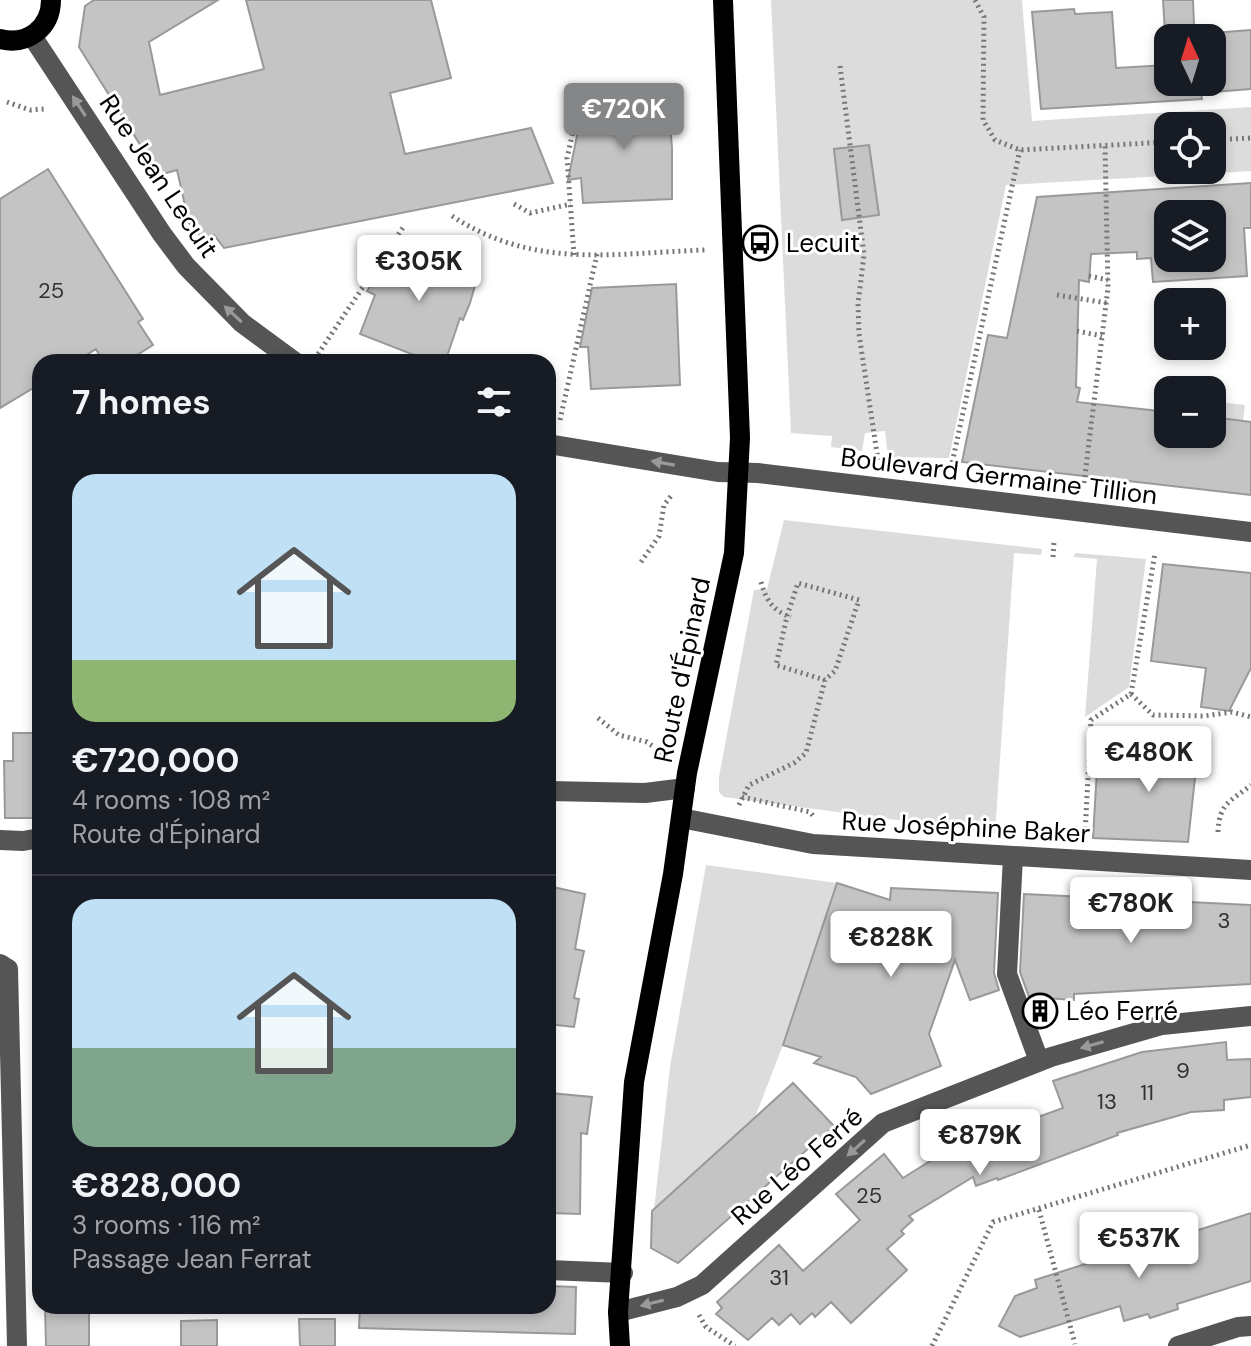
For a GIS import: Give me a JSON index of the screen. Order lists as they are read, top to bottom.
{
  "streets": {
    "main road": ["Route d'Épinard"],
    "street": [
      "Rue Jean Lecuit",
      "Boulevard Germaine Tillion",
      "Rue Joséphine Baker",
      "Rue Léo Ferré"
    ]
  },
  "crossings": [
    ["Boulevard Germaine Tillion", "Route d'Épinard"],
    ["Route d'Épinard", "Rue Joséphine Baker"],
    ["Route d'Épinard", "Rue Léo Ferré"]
  ],
  "one_way": ["Rue Jean Lecuit", "Rue Léo Ferré"],
  "places": {
    "bus stop": ["Lecuit"],
    "building": ["Léo Ferré"]
  },
  "house_numbers": [
    "25",
    "3",
    "9",
    "11",
    "13",
    "25",
    "31"
  ],
  "north": "top",
  "page": {
    "map_buttons": ["+", "−"],
    "price": [
      "€720K",
      "€305K",
      "€480K",
      "€780K",
      "€828K",
      "€879K",
      "€537K"
    ],
    "heading": "7 homes",
    "list": [
      {
        "name": "€720,000",
        "note": "4 rooms · 108 m² · Route d'Épinard"
      },
      {
        "name": "€828,000",
        "note": "3 rooms · 116 m² · Passage Jean Ferrat"
      }
    ]
  }
}
